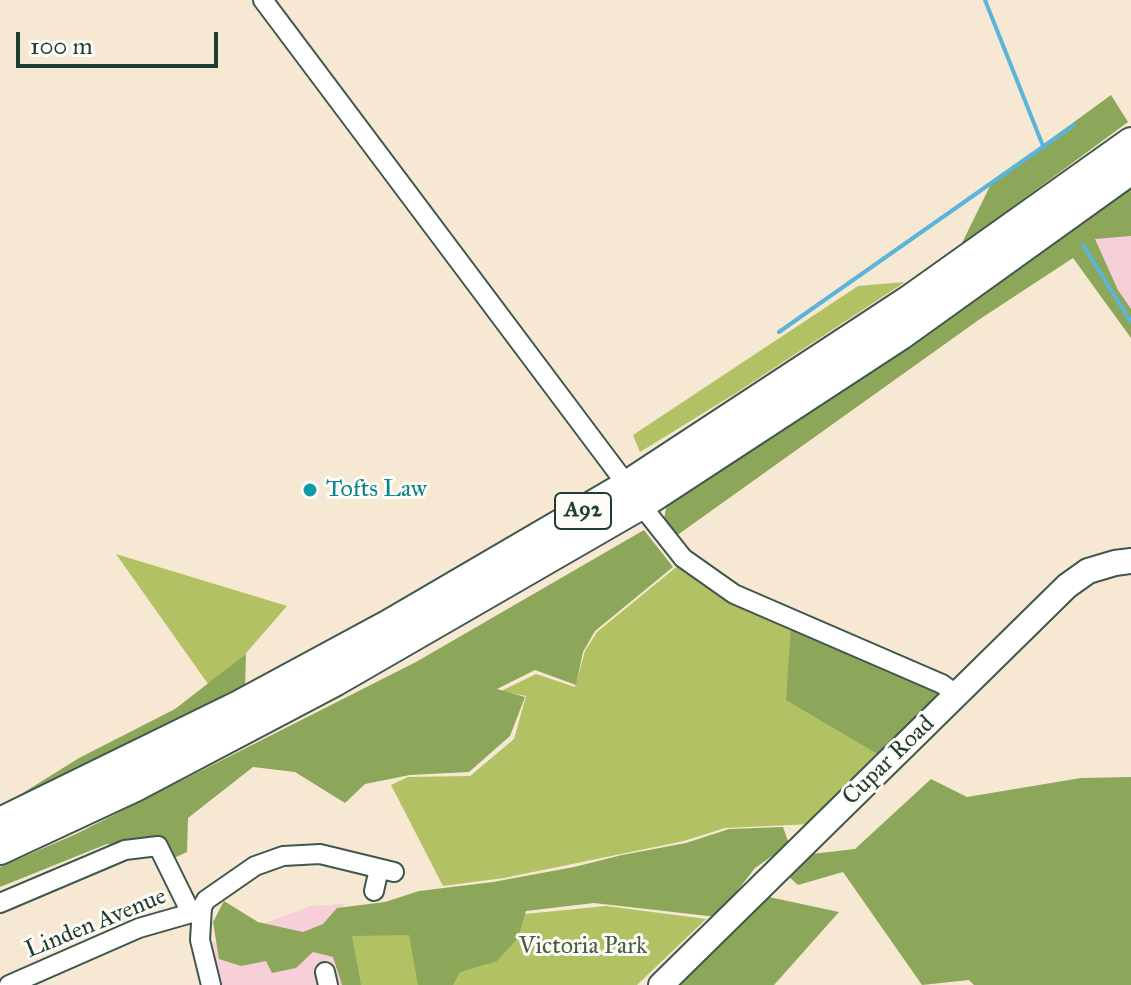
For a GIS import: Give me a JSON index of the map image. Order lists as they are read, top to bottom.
{
  "streets": {
    "highway": ["A92"],
    "main road": ["Cupar Road"],
    "street": ["Linden Avenue"]
  },
  "parks": ["Victoria Park"],
  "places": ["Tofts Law"],
  "scale_bar": "100 m"
}
